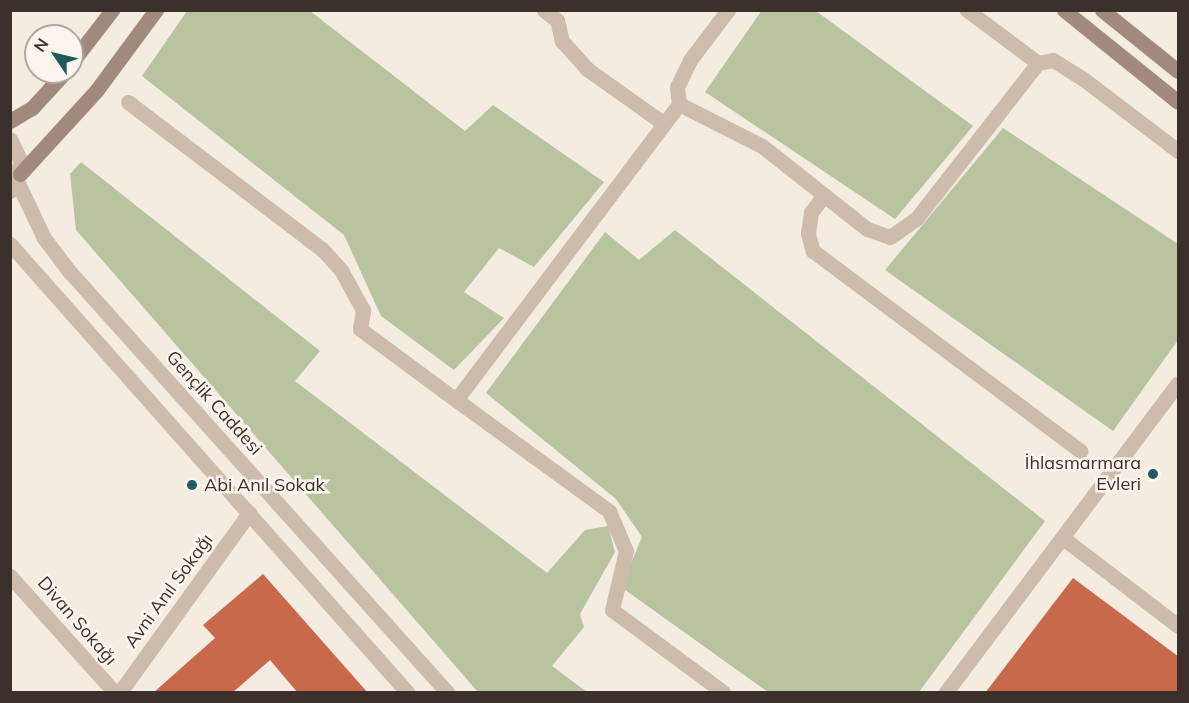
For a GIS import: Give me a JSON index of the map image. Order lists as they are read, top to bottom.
{
  "streets": {
    "street": ["Gençlik Caddesi", "Avni Anıl Sokağı", "Divan Sokağı"]
  },
  "places": ["İhlasmarmara Evleri", "Abi Anıl Sokak"],
  "north": "top left"
}
